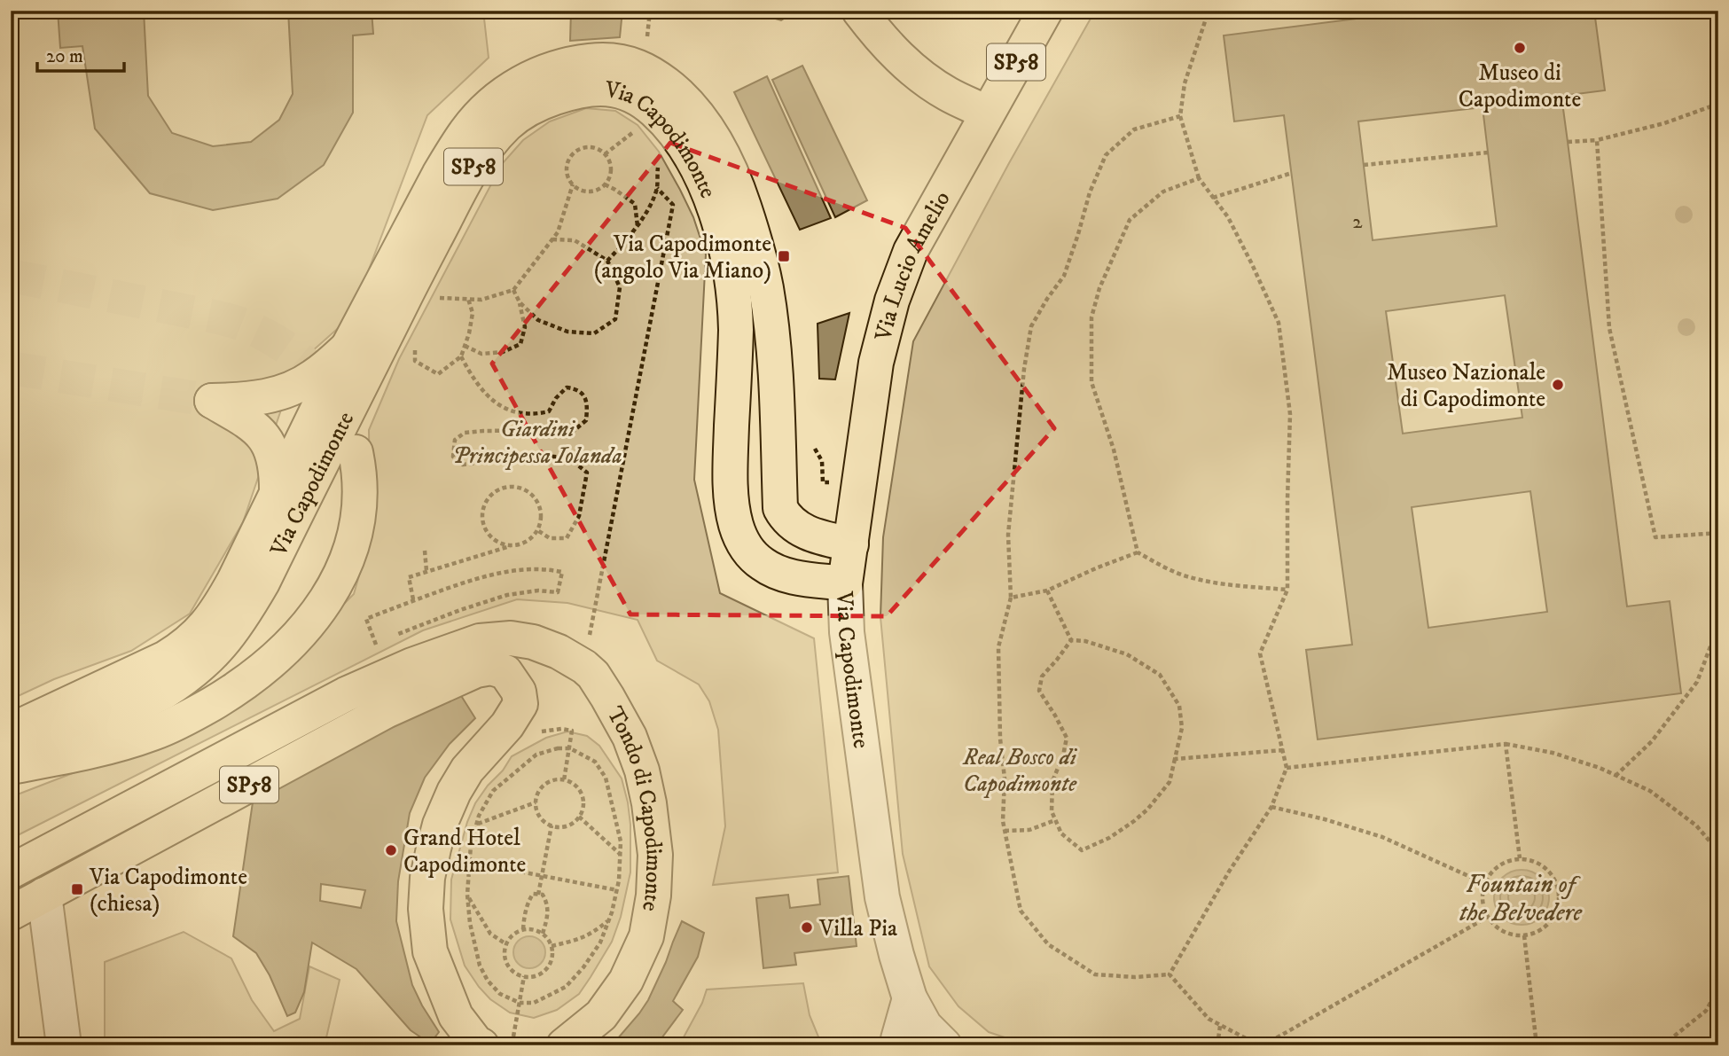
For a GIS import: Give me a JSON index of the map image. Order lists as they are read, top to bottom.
{
  "streets": {
    "main road": [
      "SP58",
      "Via Capodimonte",
      "Via Lucio Amelio",
      "Tondo di Capodimonte"
    ]
  },
  "crossings": [
    ["SP58", "Via Capodimonte"],
    ["SP58", "Via Lucio Amelio"],
    ["SP58", "Tondo di Capodimonte"],
    ["Via Capodimonte", "Via Lucio Amelio"]
  ],
  "water": ["Fountain of the Belvedere"],
  "parks": ["Giardini Principessa Iolanda", "Real Bosco di Capodimonte"],
  "places": {
    "other": [
      "Museo di Capodimonte",
      "Museo Nazionale di Capodimonte",
      "Grand Hotel Capodimonte",
      "Villa Pia"
    ],
    "transit": ["Via Capodimonte (angolo Via Miano)", "Via Capodimonte (chiesa)"]
  },
  "house_numbers": ["2"],
  "scale_bar": "20 m"
}
